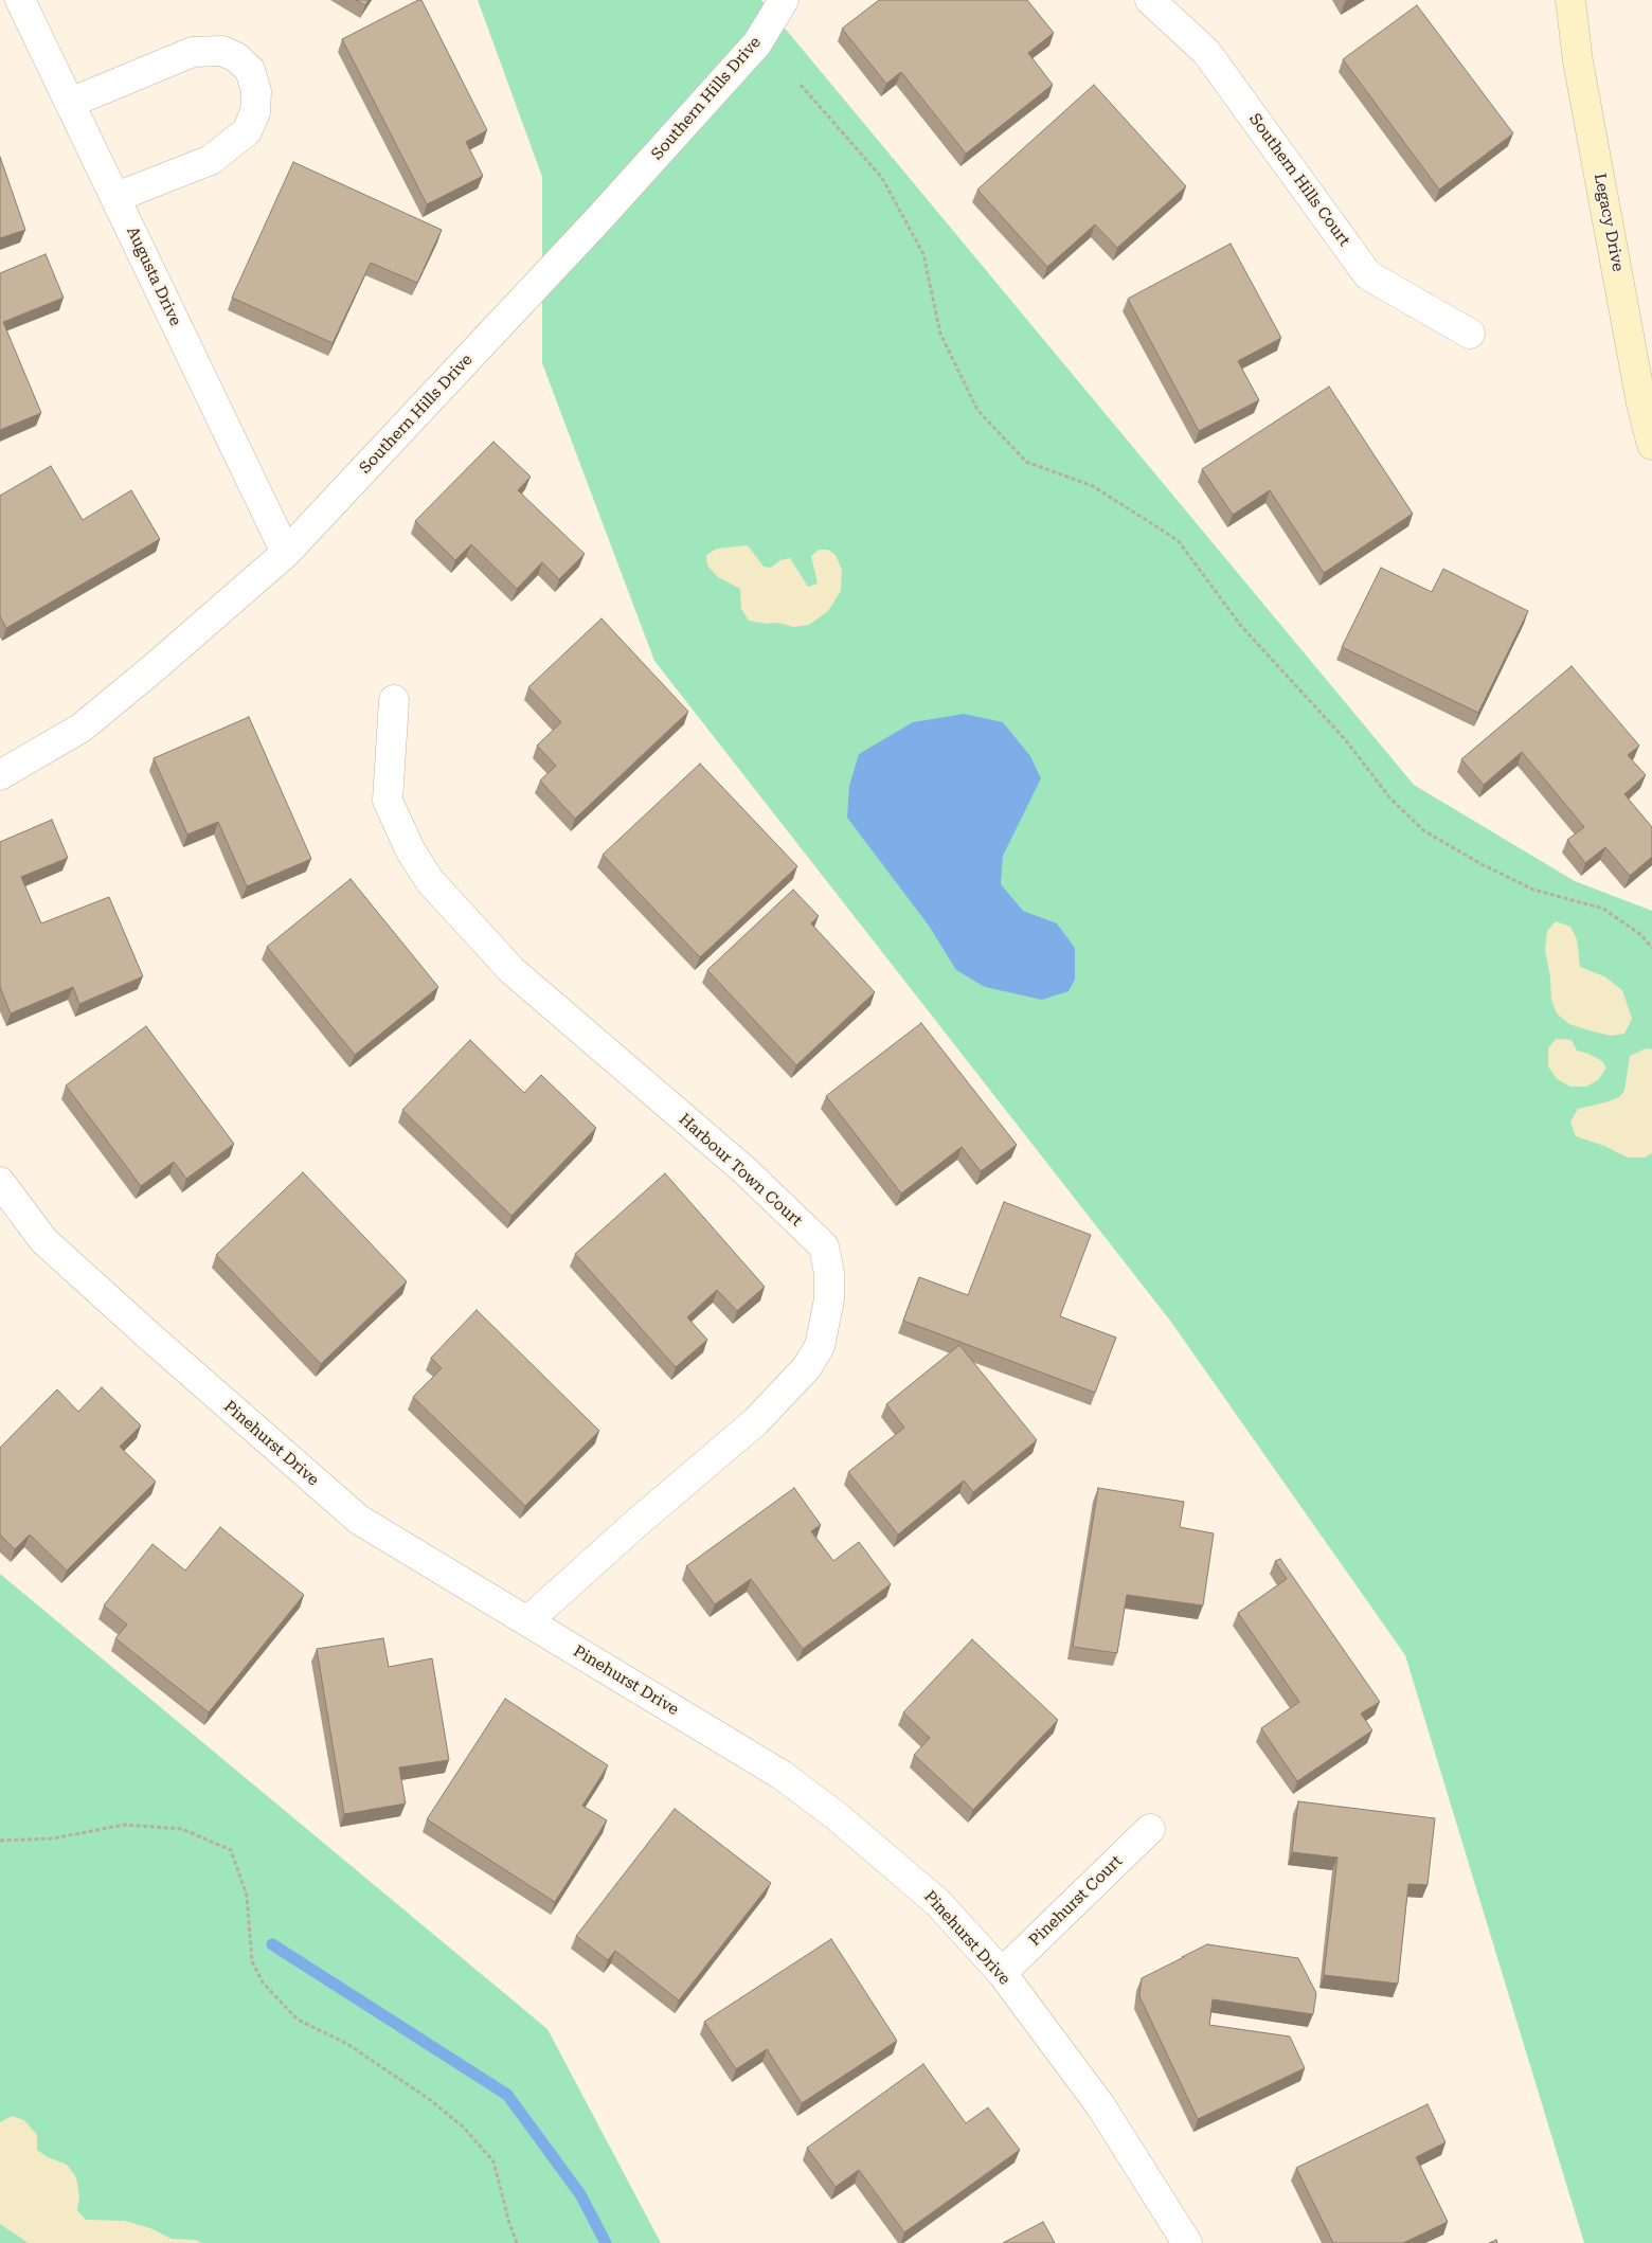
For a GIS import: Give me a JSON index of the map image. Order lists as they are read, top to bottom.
{
  "streets": {
    "main road": ["Legacy Drive"],
    "street": [
      "Southern Hills Drive",
      "Southern Hills Court",
      "Augusta Drive",
      "Harbour Town Court",
      "Pinehurst Drive",
      "Pinehurst Court"
    ]
  },
  "crossings": [
    ["Southern Hills Drive", "Augusta Drive"],
    ["Harbour Town Court", "Pinehurst Drive"],
    ["Pinehurst Drive", "Pinehurst Court"]
  ]
}
